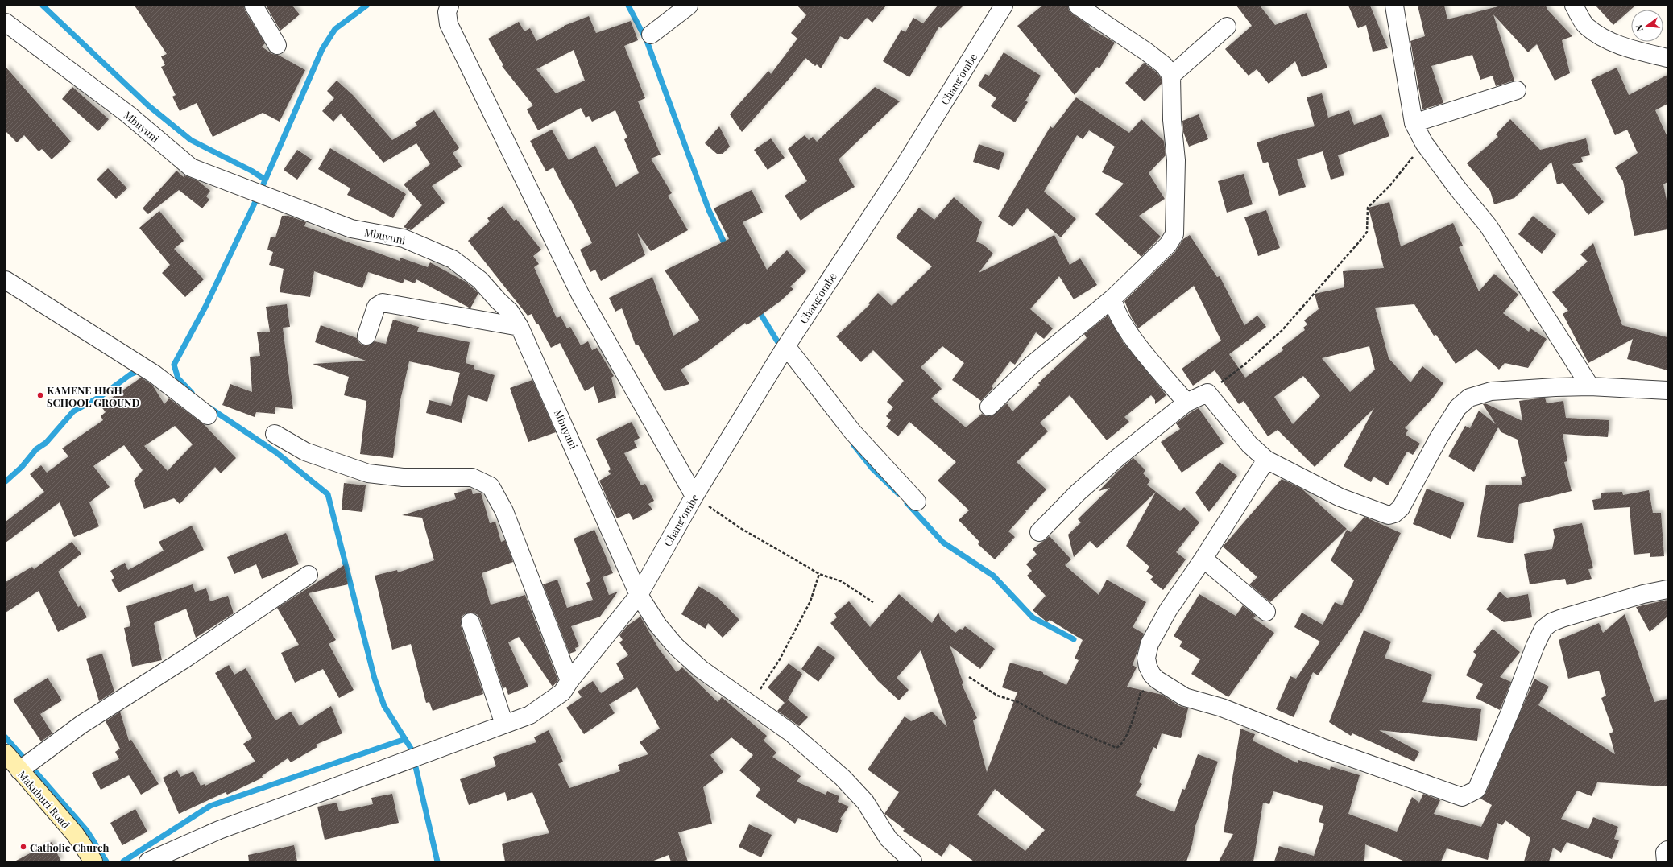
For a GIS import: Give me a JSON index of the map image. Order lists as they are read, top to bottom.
{
  "streets": {
    "street": ["Chang'ombe", "Mbuyuni", "Makuburi Road"]
  },
  "crossings": [
    ["Chang'ombe", "Mbuyuni"]
  ],
  "places": ["KAMENE HIGH SCHOOL GROUND", "Catholic Church"],
  "north": "left"
}
